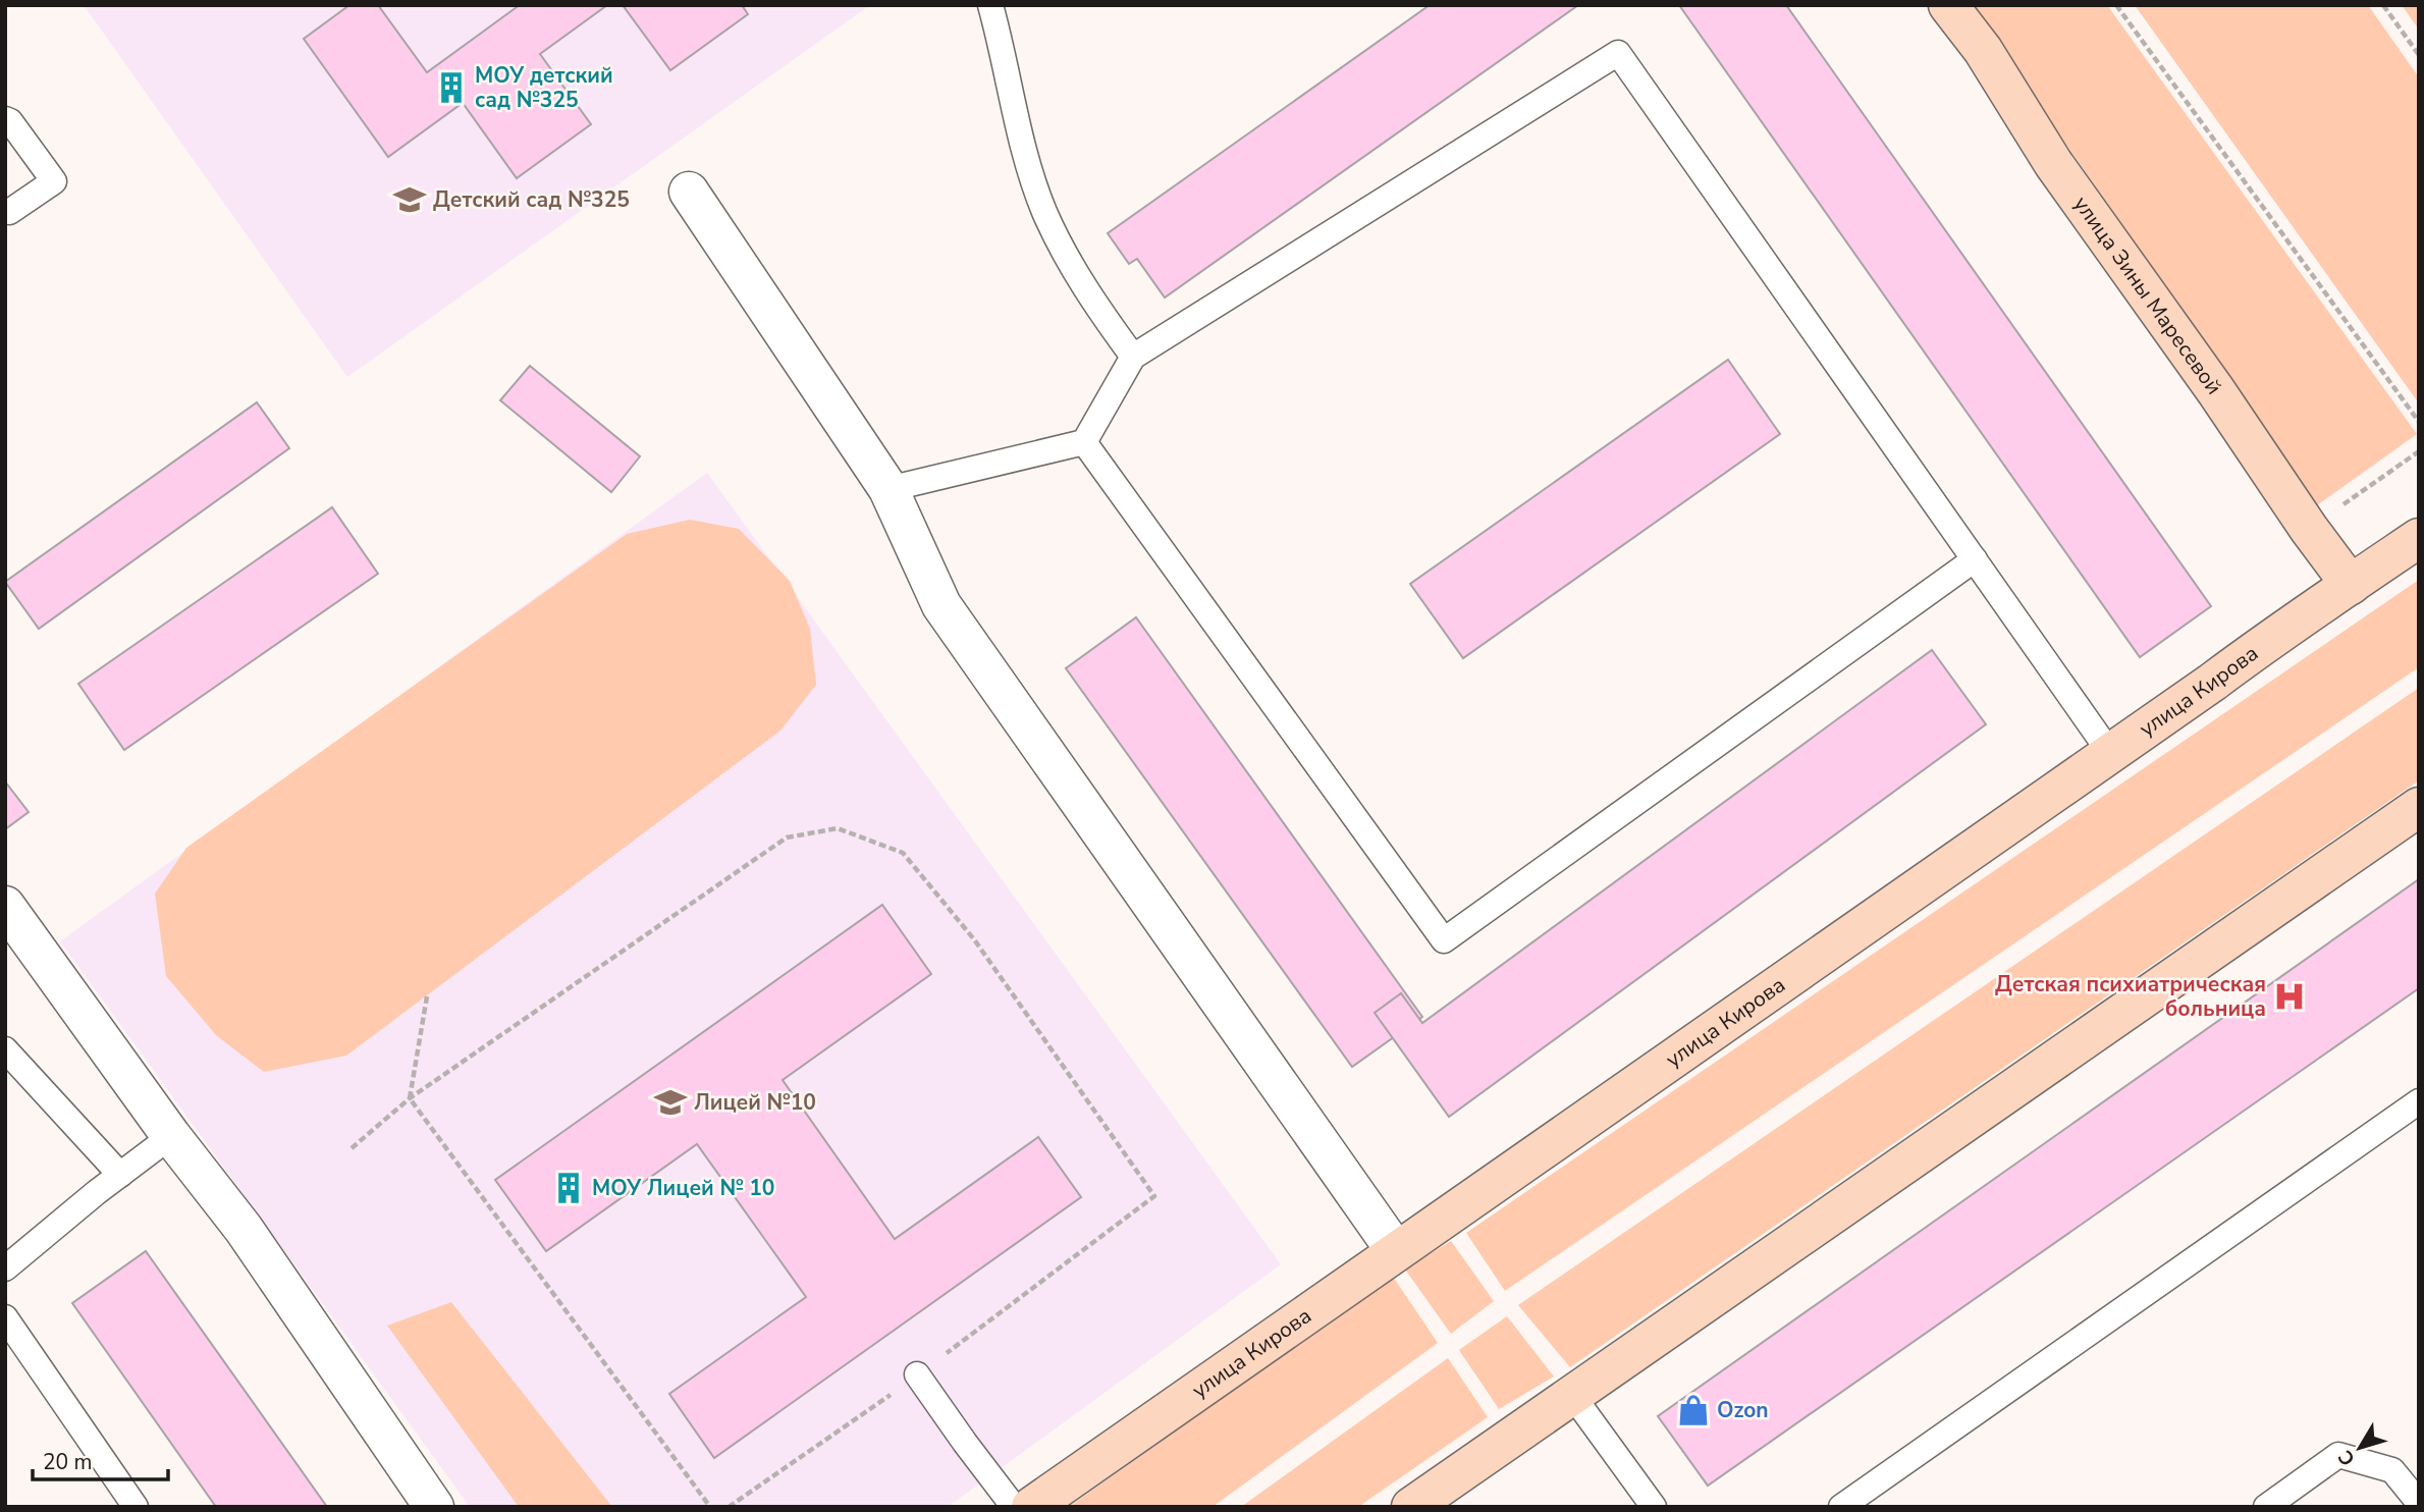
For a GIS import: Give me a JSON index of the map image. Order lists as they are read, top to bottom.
{
  "streets": {
    "main road": ["улица Зины Маресевой", "улица Кирова"]
  },
  "crossings": [
    ["улица Зины Маресевой", "улица Кирова"]
  ],
  "places": {
    "building": ["МОУ детский сад №325", "МОУ Лицей № 10"],
    "school or university": ["Детский сад №325", "Лицей №10"],
    "hospital": ["Детская психиатрическая больница"],
    "shop": ["Ozon"]
  },
  "scale_bar": "20 m",
  "north": "bottom left"
}
